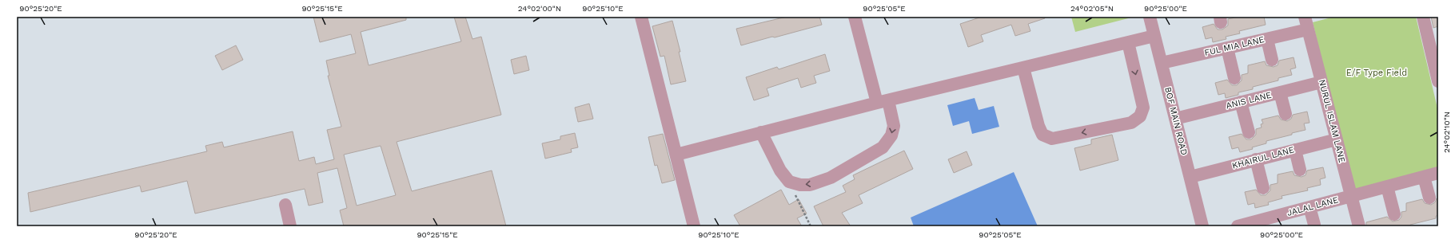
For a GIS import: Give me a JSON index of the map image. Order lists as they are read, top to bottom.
{
  "streets": {
    "street": [
      "FUL MIA LANE",
      "ANIS LANE",
      "BOF MAIN ROAD",
      "NURUL ISLAM LANE",
      "KHAIRUL LANE",
      "JALAL LANE"
    ]
  },
  "crossings": [
    ["FUL MIA LANE", "BOF MAIN ROAD"],
    ["FUL MIA LANE", "NURUL ISLAM LANE"],
    ["ANIS LANE", "BOF MAIN ROAD"],
    ["ANIS LANE", "NURUL ISLAM LANE"],
    ["BOF MAIN ROAD", "KHAIRUL LANE"],
    ["NURUL ISLAM LANE", "KHAIRUL LANE"],
    ["NURUL ISLAM LANE", "JALAL LANE"]
  ],
  "parks": ["E/F Type Field"],
  "coordinates": [
    "90°25'20\"E",
    "90°25'15\"E",
    "24°02'00\"N",
    "90°25'10\"E",
    "90°25'05\"E",
    "24°02'05\"N",
    "90°25'00\"E",
    "24°02'10\"N"
  ]
}
